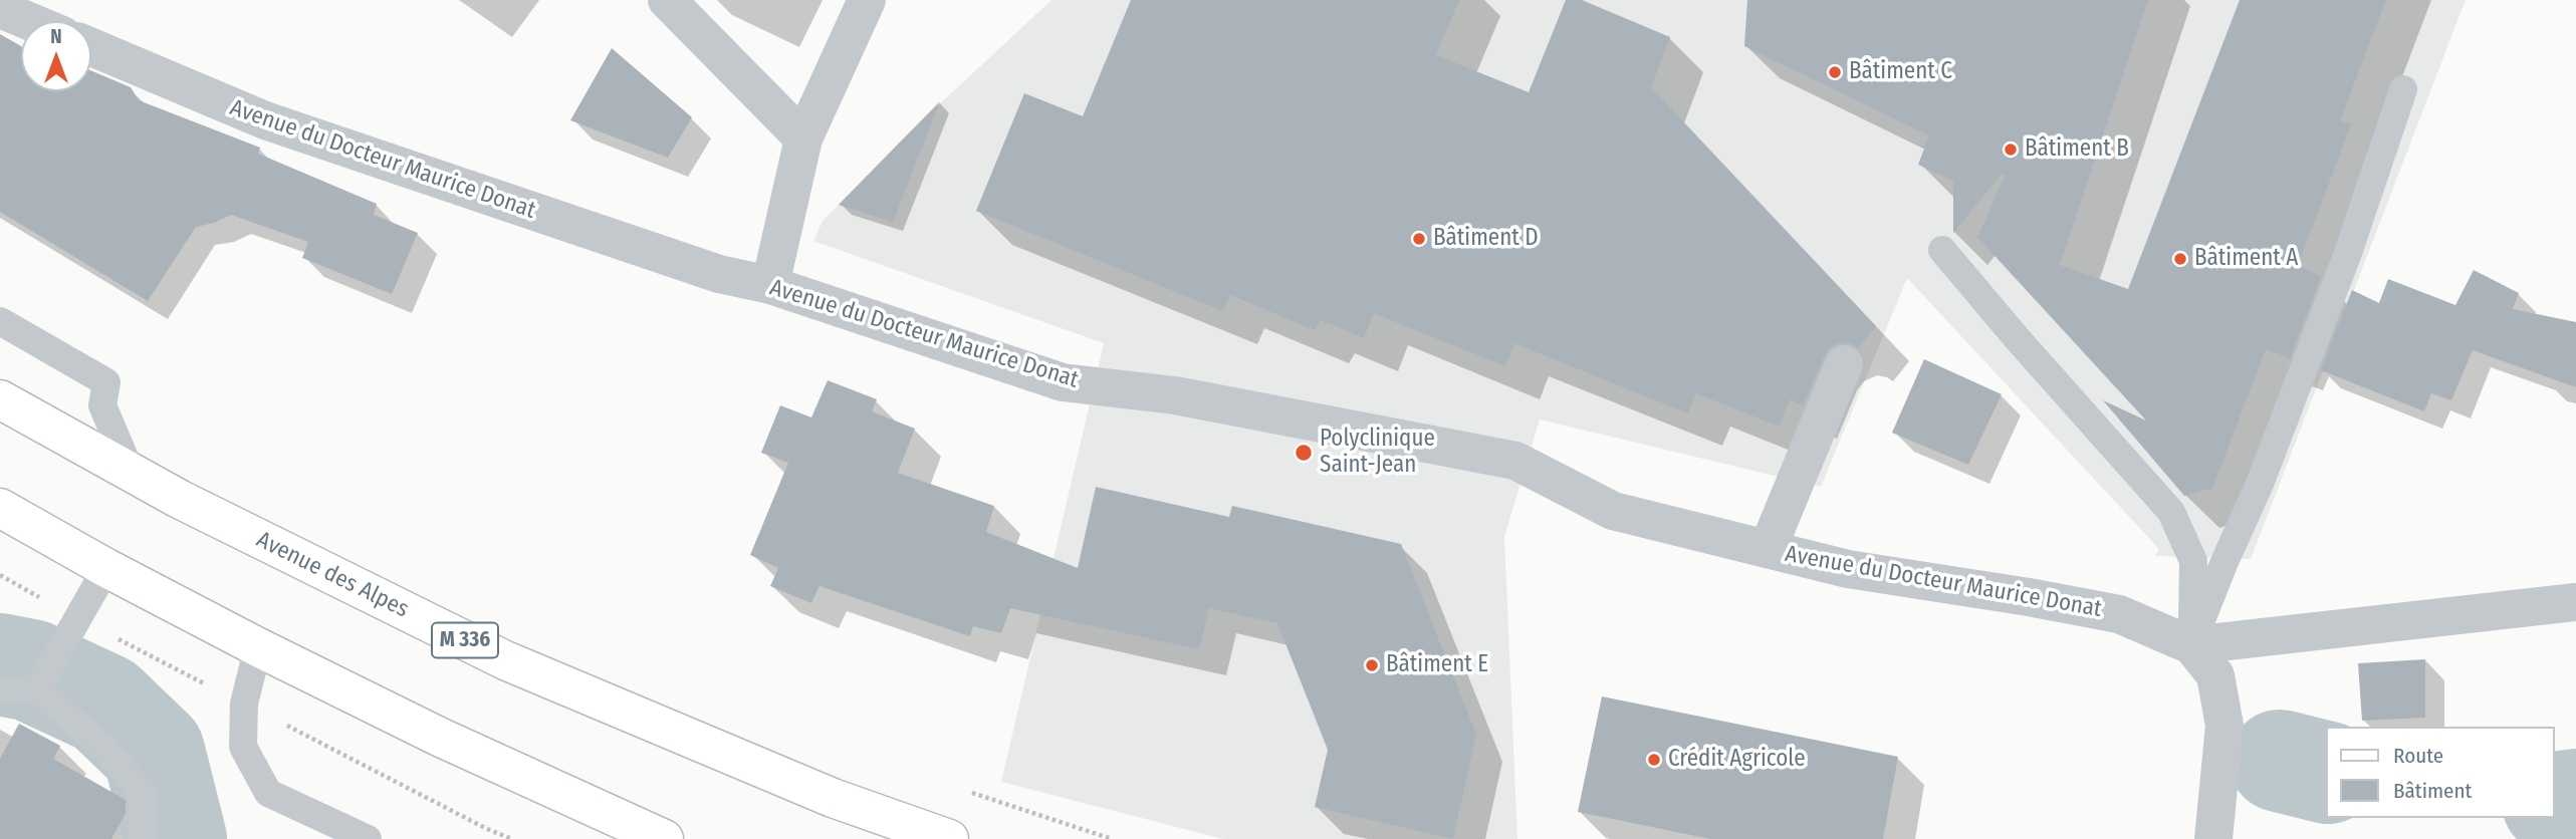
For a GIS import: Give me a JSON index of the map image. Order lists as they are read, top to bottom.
{
  "streets": {
    "main road": ["Avenue des Alpes", "M 336"],
    "street": ["Avenue du Docteur Maurice Donat"]
  },
  "places": [
    "Bâtiment C",
    "Bâtiment B",
    "Bâtiment D",
    "Bâtiment A",
    "Polyclinique Saint-Jean",
    "Bâtiment E",
    "Crédit Agricole"
  ],
  "legend": ["Route", "Bâtiment"],
  "north": "top"
}
